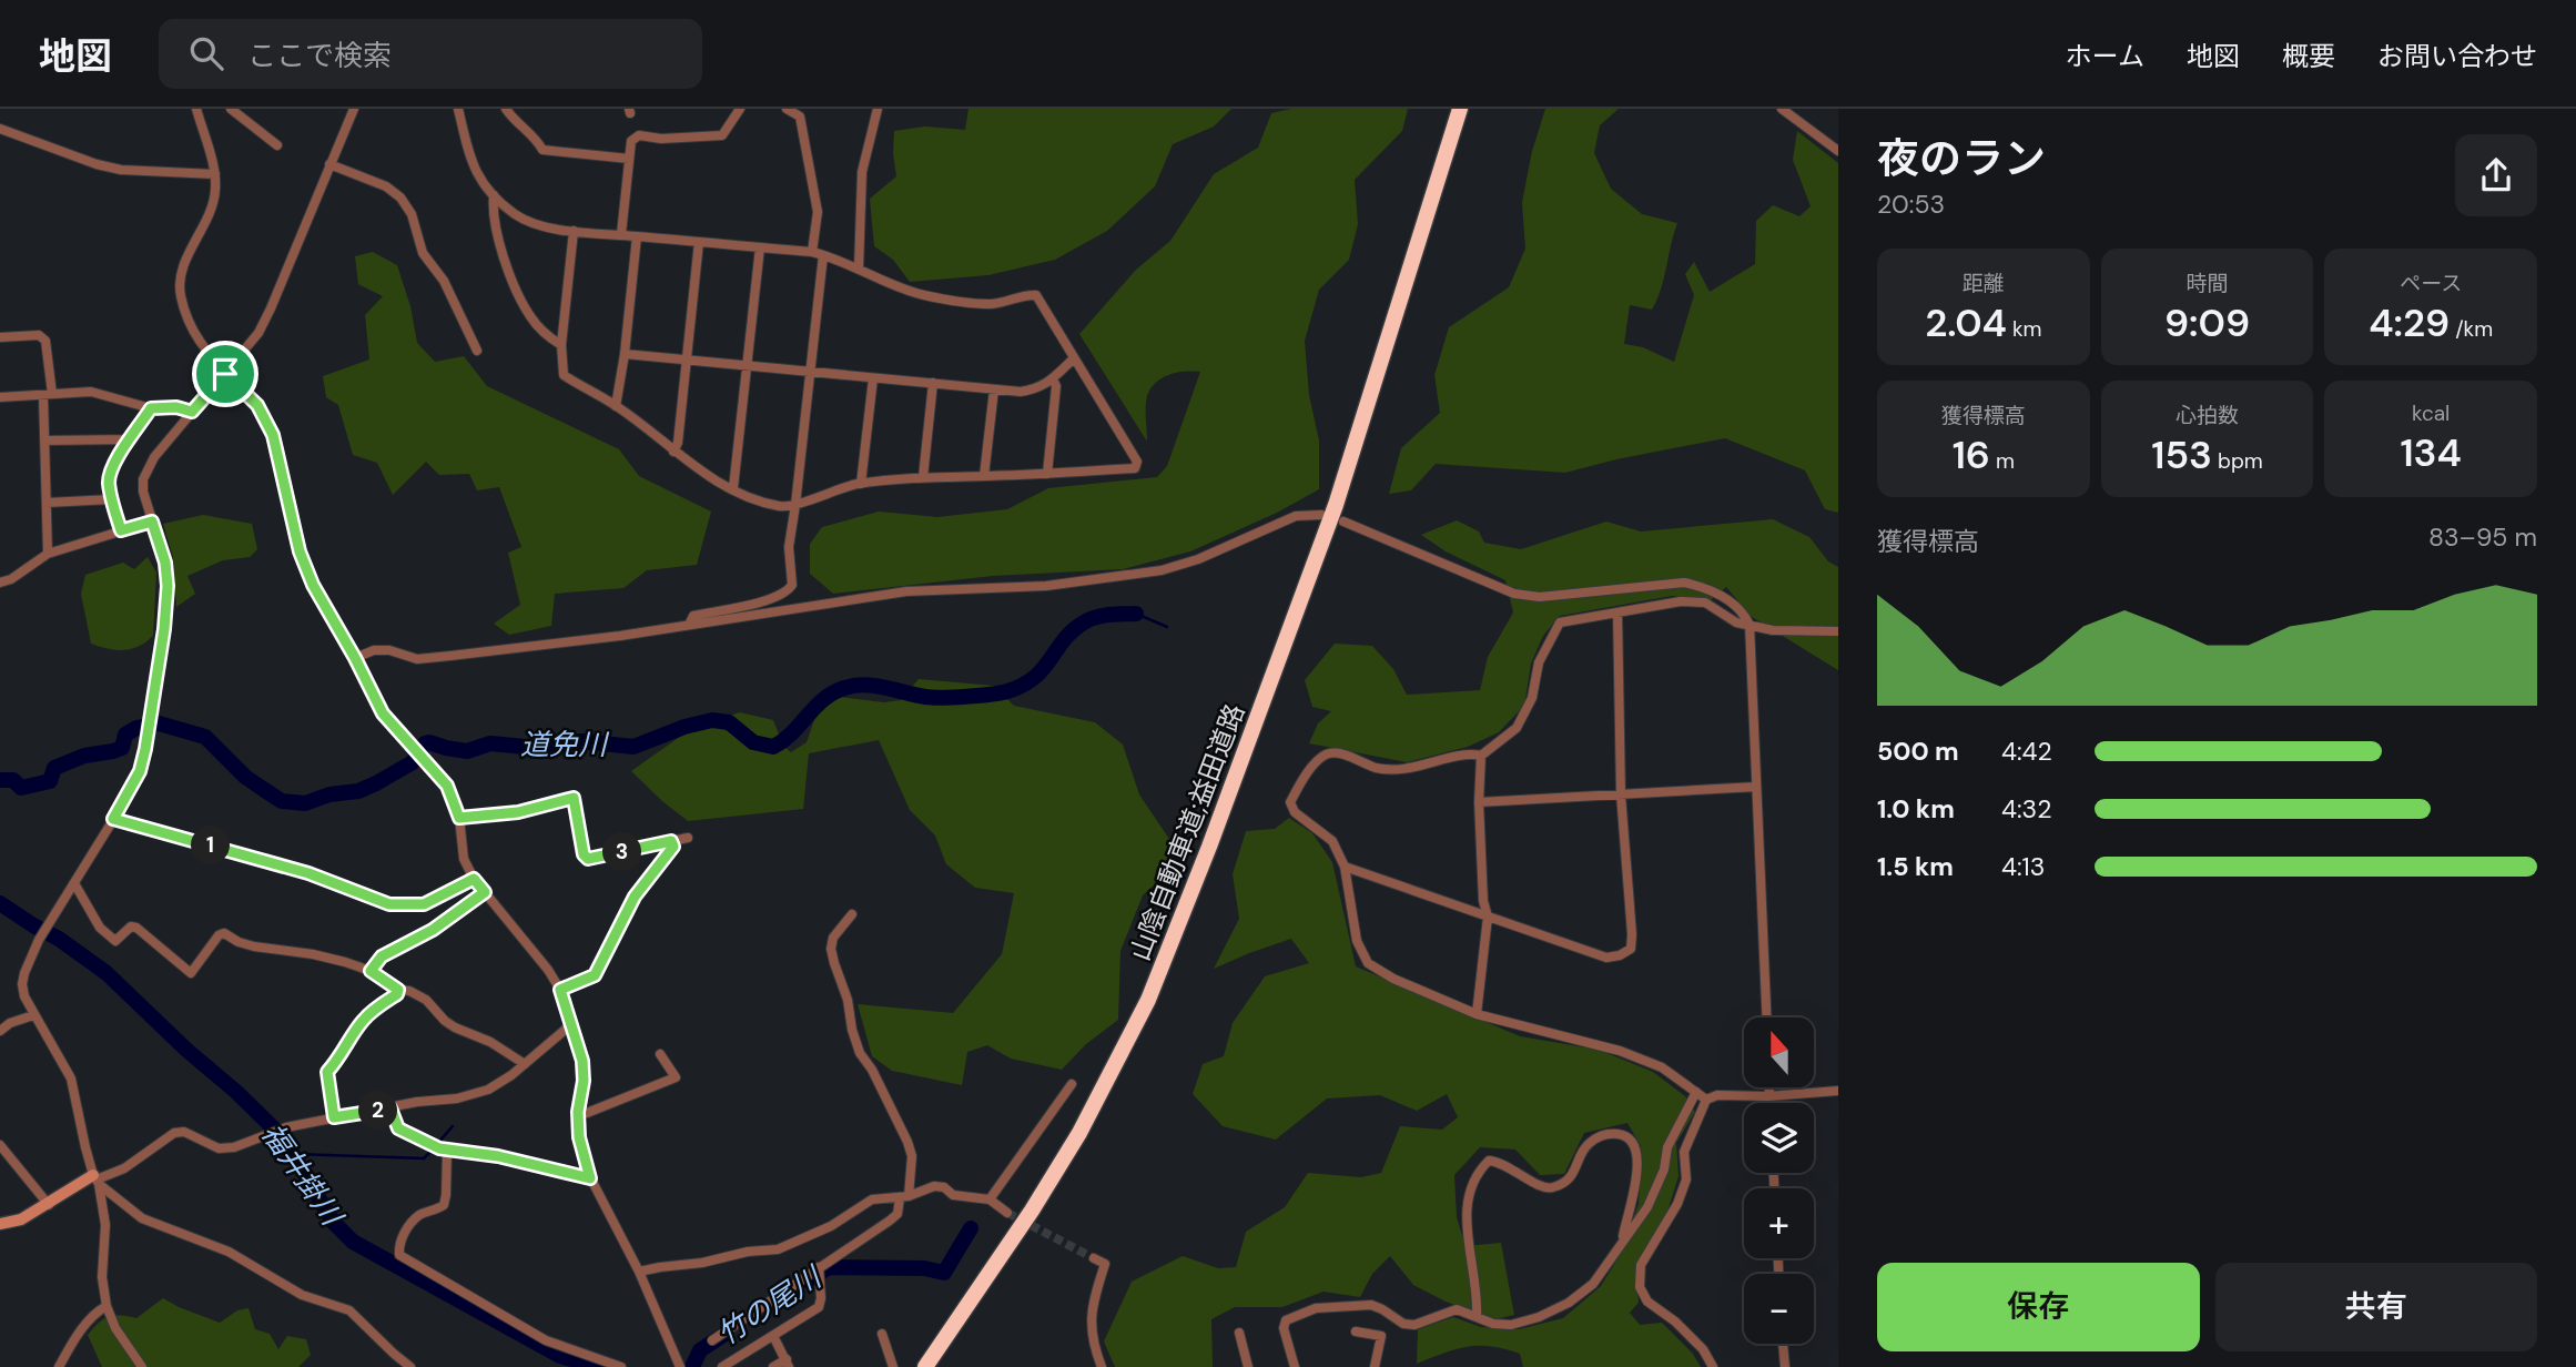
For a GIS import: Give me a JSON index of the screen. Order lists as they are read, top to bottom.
{
  "streets": {
    "highway": ["山陰自動車道;益田道路"]
  },
  "water": ["道免川", "福井掛川", "竹の尾川"],
  "north": "top",
  "page": {
    "header": "地図",
    "search": "ここで検索",
    "nav": [
      "ホーム",
      "地図",
      "概要",
      "お問い合わせ"
    ],
    "heading": ["夜のラン", "20:53"],
    "stats": [
      ["距離", "2.04 km"],
      ["時間", "9:09"],
      ["ペース", "4:29 /km"],
      ["獲得標高", "16 m"],
      ["心拍数", "153 bpm"],
      ["kcal", "134"]
    ],
    "chart": ["獲得標高", "83–95 m"],
    "list": [
      {
        "name": "500 m",
        "note": "4:42"
      },
      {
        "name": "1.0 km",
        "note": "4:32"
      },
      {
        "name": "1.5 km",
        "note": "4:13"
      }
    ],
    "pins": ["1", "3", "2"],
    "map_buttons": ["+", "−"],
    "buttons": ["保存", "共有"]
  }
}
